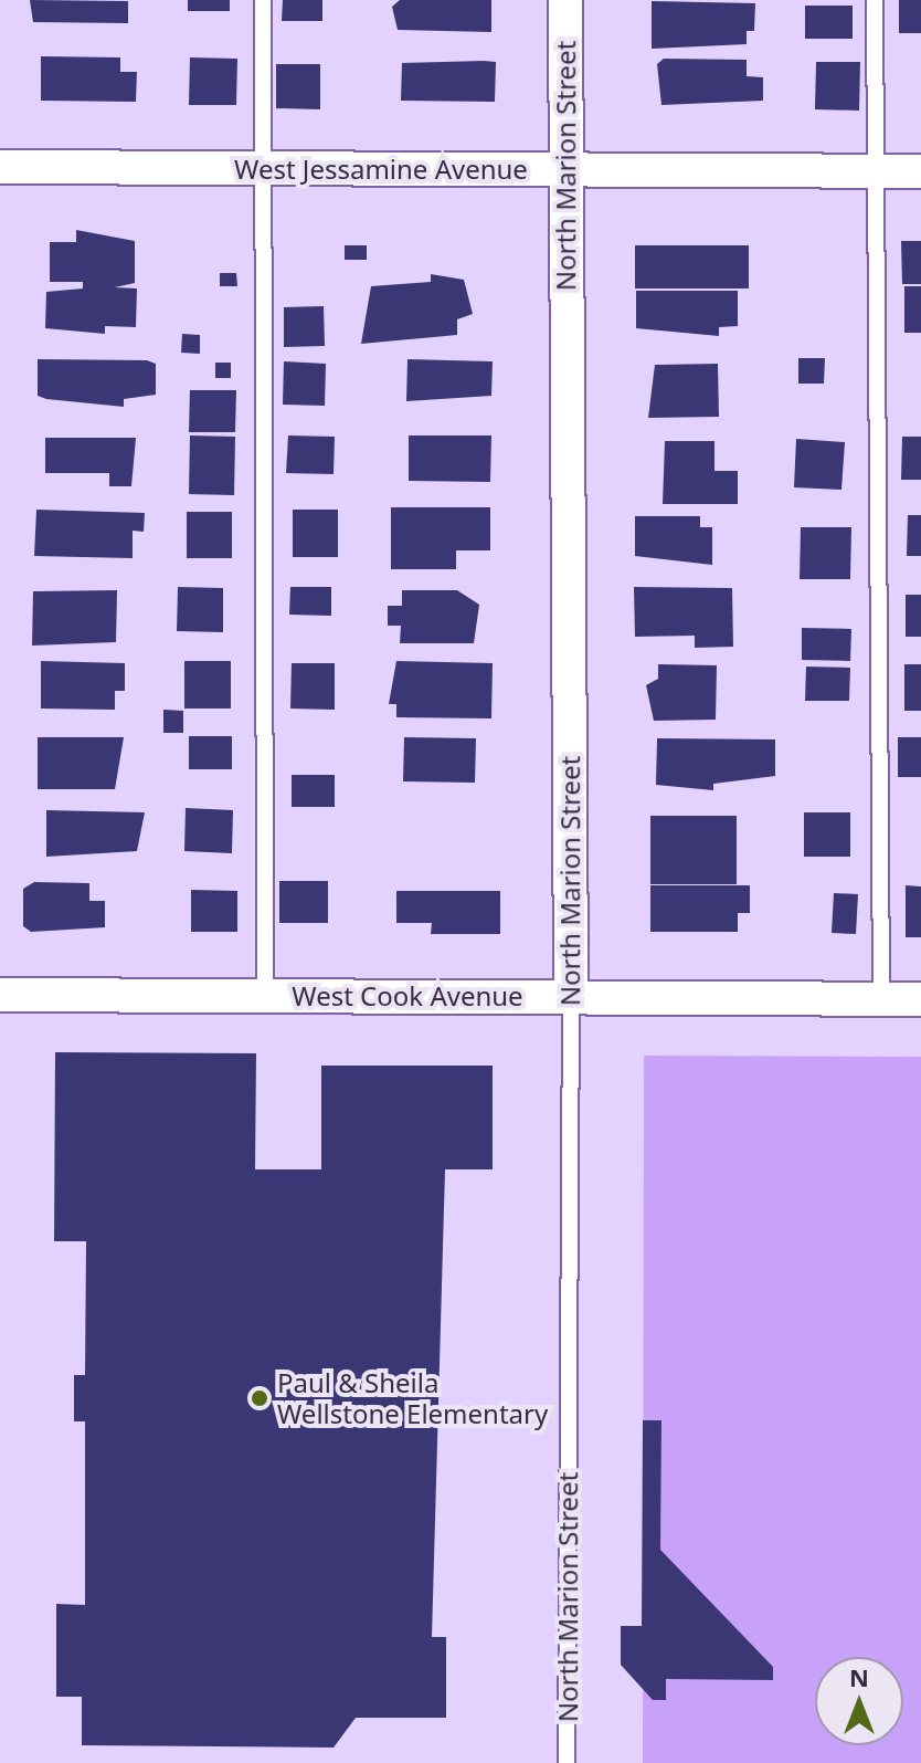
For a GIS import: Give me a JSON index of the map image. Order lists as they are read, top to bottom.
{
  "streets": {
    "street": ["North Marion Street", "West Jessamine Avenue", "West Cook Avenue"]
  },
  "crossings": [
    ["North Marion Street", "West Jessamine Avenue"],
    ["North Marion Street", "West Cook Avenue"]
  ],
  "places": ["Paul & Sheila Wellstone Elementary"],
  "north": "top"
}
